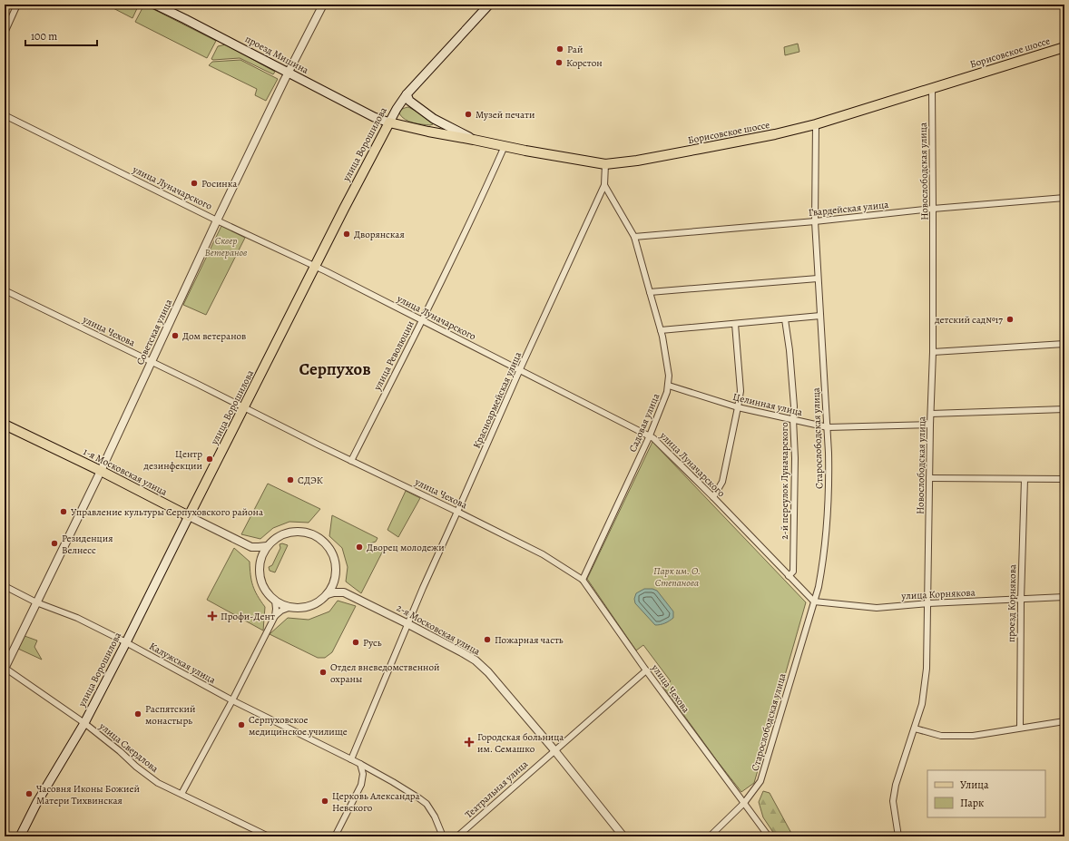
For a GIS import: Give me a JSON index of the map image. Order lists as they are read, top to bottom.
{
  "streets": {
    "main road": [
      "Борисовское шоссе",
      "проезд Мишина",
      "улица Ворошилова",
      "1-я Московская улица"
    ],
    "street": [
      "Новослободская улица",
      "улица Луначарского",
      "Гвардейская улица",
      "улица Чехова",
      "Советская улица",
      "улица Революции",
      "Красноармейская улица",
      "Целинная улица",
      "Садовая улица",
      "Старослободская улица",
      "2-й переулок Луначарского",
      "улица Корнякова",
      "проезд Корнякова",
      "2-я Московская улица",
      "Калужская улица",
      "улица Свердлова",
      "Театральная улица"
    ]
  },
  "crossings": [
    ["Борисовское шоссе", "проезд Мишина"],
    ["Борисовское шоссе", "улица Ворошилова"],
    ["Борисовское шоссе", "Новослободская улица"],
    ["Борисовское шоссе", "улица Революции"],
    ["Борисовское шоссе", "Старослободская улица"],
    ["проезд Мишина", "улица Ворошилова"],
    ["проезд Мишина", "Советская улица"],
    ["улица Ворошилова", "улица Луначарского"],
    ["улица Ворошилова", "улица Чехова"],
    ["улица Ворошилова", "1-я Московская улица"],
    ["улица Ворошилова", "Калужская улица"],
    ["улица Ворошилова", "улица Свердлова"],
    ["Новослободская улица", "Гвардейская улица"],
    ["Новослободская улица", "Целинная улица"],
    ["Новослободская улица", "улица Корнякова"],
    ["улица Луначарского", "Советская улица"],
    ["улица Луначарского", "улица Революции"],
    ["улица Луначарского", "Красноармейская улица"],
    ["улица Луначарского", "Садовая улица"],
    ["улица Луначарского", "Старослободская улица"],
    ["улица Луначарского", "2-й переулок Луначарского"],
    ["улица Луначарского", "улица Корнякова"],
    ["Гвардейская улица", "Садовая улица"],
    ["Гвардейская улица", "Старослободская улица"],
    ["улица Чехова", "Советская улица"],
    ["улица Чехова", "улица Революции"],
    ["улица Чехова", "Красноармейская улица"],
    ["улица Чехова", "Садовая улица"],
    ["улица Чехова", "Старослободская улица"],
    ["улица Чехова", "Театральная улица"],
    ["Советская улица", "1-я Московская улица"],
    ["Советская улица", "Калужская улица"],
    ["Советская улица", "улица Свердлова"],
    ["Красноармейская улица", "Садовая улица"],
    ["Красноармейская улица", "2-я Московская улица"],
    ["Красноармейская улица", "Калужская улица"],
    ["Целинная улица", "Садовая улица"],
    ["Целинная улица", "Старослободская улица"],
    ["Целинная улица", "2-й переулок Луначарского"],
    ["Старослободская улица", "улица Корнякова"],
    ["улица Корнякова", "проезд Корнякова"],
    ["2-я Московская улица", "Театральная улица"]
  ],
  "districts": ["Серпухов"],
  "parks": ["Сквер Ветеранов", "Парк им. О. Степанова"],
  "places": {
    "other": [
      "Рай",
      "Корстон",
      "Музей печати",
      "Росинка",
      "Дворянская",
      "детский сад№17",
      "Дом ветеранов",
      "Центр дезинфекции",
      "СДЭК",
      "Управление культуры Серпуховского района",
      "Резиденция Велнесс",
      "Дворец молодежи",
      "Пожарная часть",
      "Русь",
      "Отдел вневедомственной охраны",
      "Распятский монастырь",
      "Серпуховское медицинское училище",
      "Часовня Иконы Божией Матери Тихвинская",
      "Церковь Александра Невского"
    ],
    "health": ["Профи-Дент", "Городская больница им. Семашко"]
  },
  "legend": ["Улица", "Парк"],
  "scale_bar": "100 m"
}
